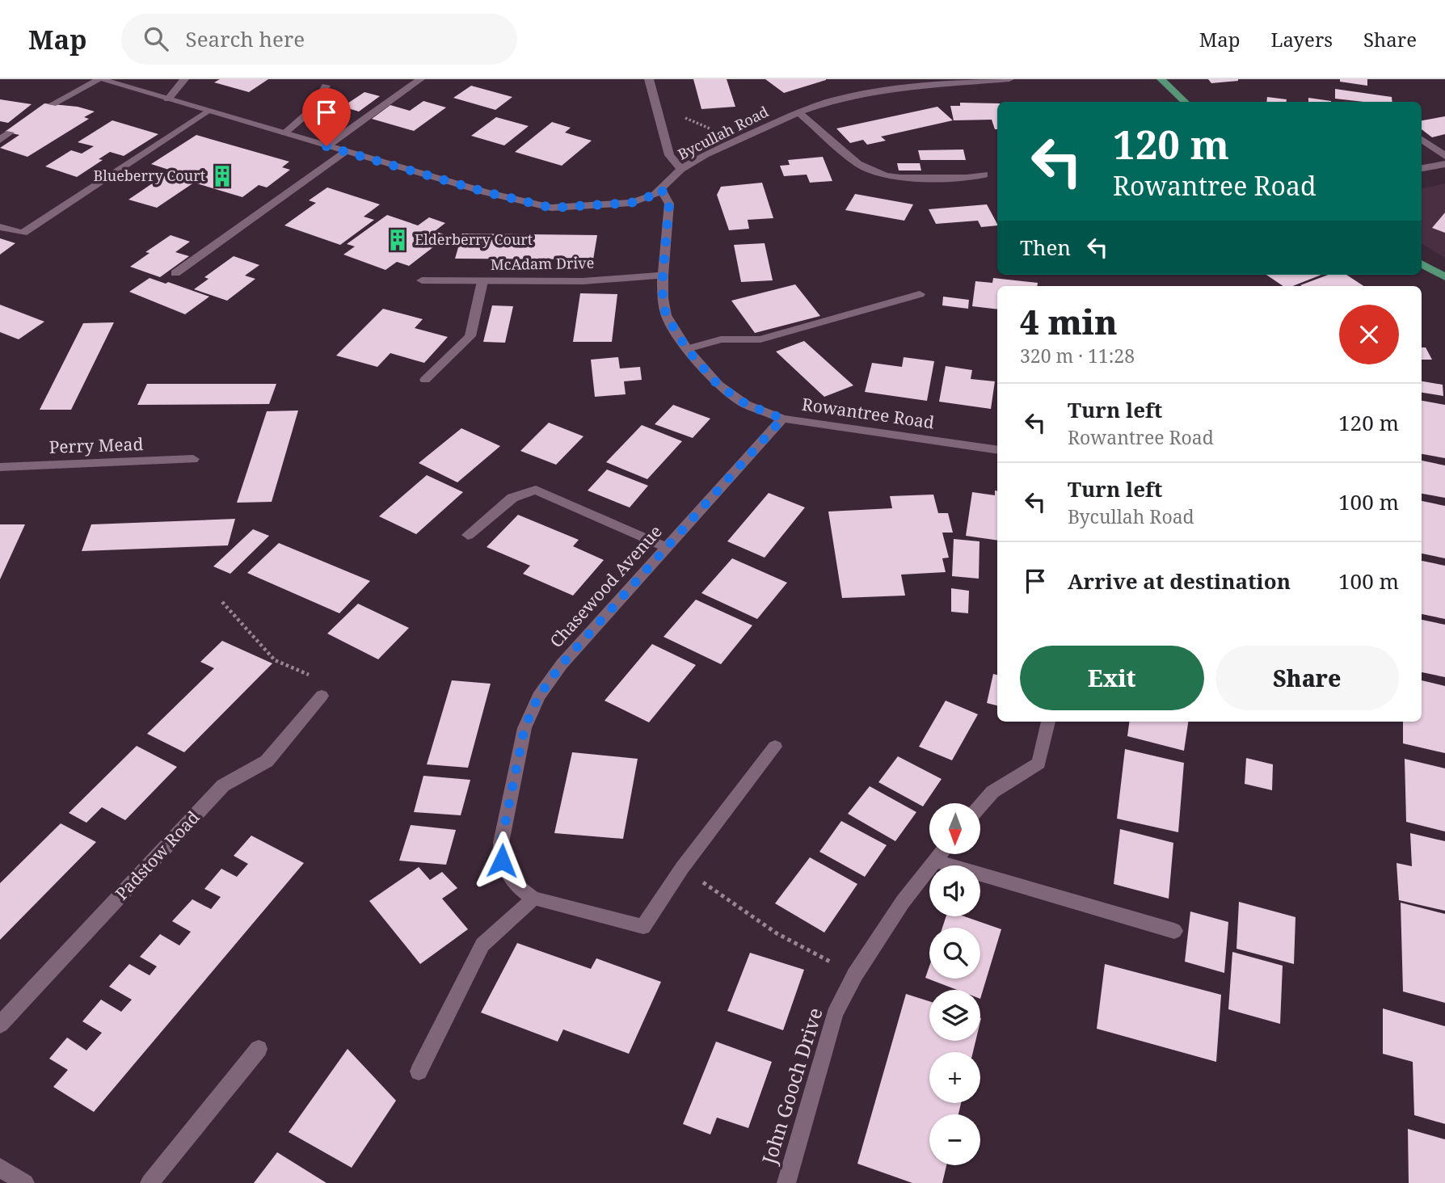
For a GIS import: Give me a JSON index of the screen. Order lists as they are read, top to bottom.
{
  "streets": {
    "street": [
      "Bycullah Road",
      "McAdam Drive",
      "Rowantree Road",
      "Perry Mead",
      "Chasewood Avenue",
      "Padstow Road",
      "John Gooch Drive"
    ]
  },
  "crossings": [
    ["Bycullah Road", "Rowantree Road"],
    ["McAdam Drive", "Rowantree Road"],
    ["Rowantree Road", "Chasewood Avenue"]
  ],
  "places": {
    "building": ["Blueberry Court", "Elderberry Court"]
  },
  "north": "bottom",
  "page": {
    "header": "Map",
    "search": "Search here",
    "nav": ["Map", "Layers", "Share"],
    "turn": ["120 m", "Rowantree Road"],
    "then": "Then",
    "heading": ["4 min", "320 m · 11:28"],
    "list": [
      {
        "name": "Turn left",
        "note": "Rowantree Road",
        "value": "120 m"
      },
      {
        "name": "Turn left",
        "note": "Bycullah Road",
        "value": "100 m"
      },
      {
        "name": "Arrive at destination",
        "value": "100 m"
      }
    ],
    "buttons": ["Exit", "Share"],
    "map_buttons": ["+", "−"]
  }
}
